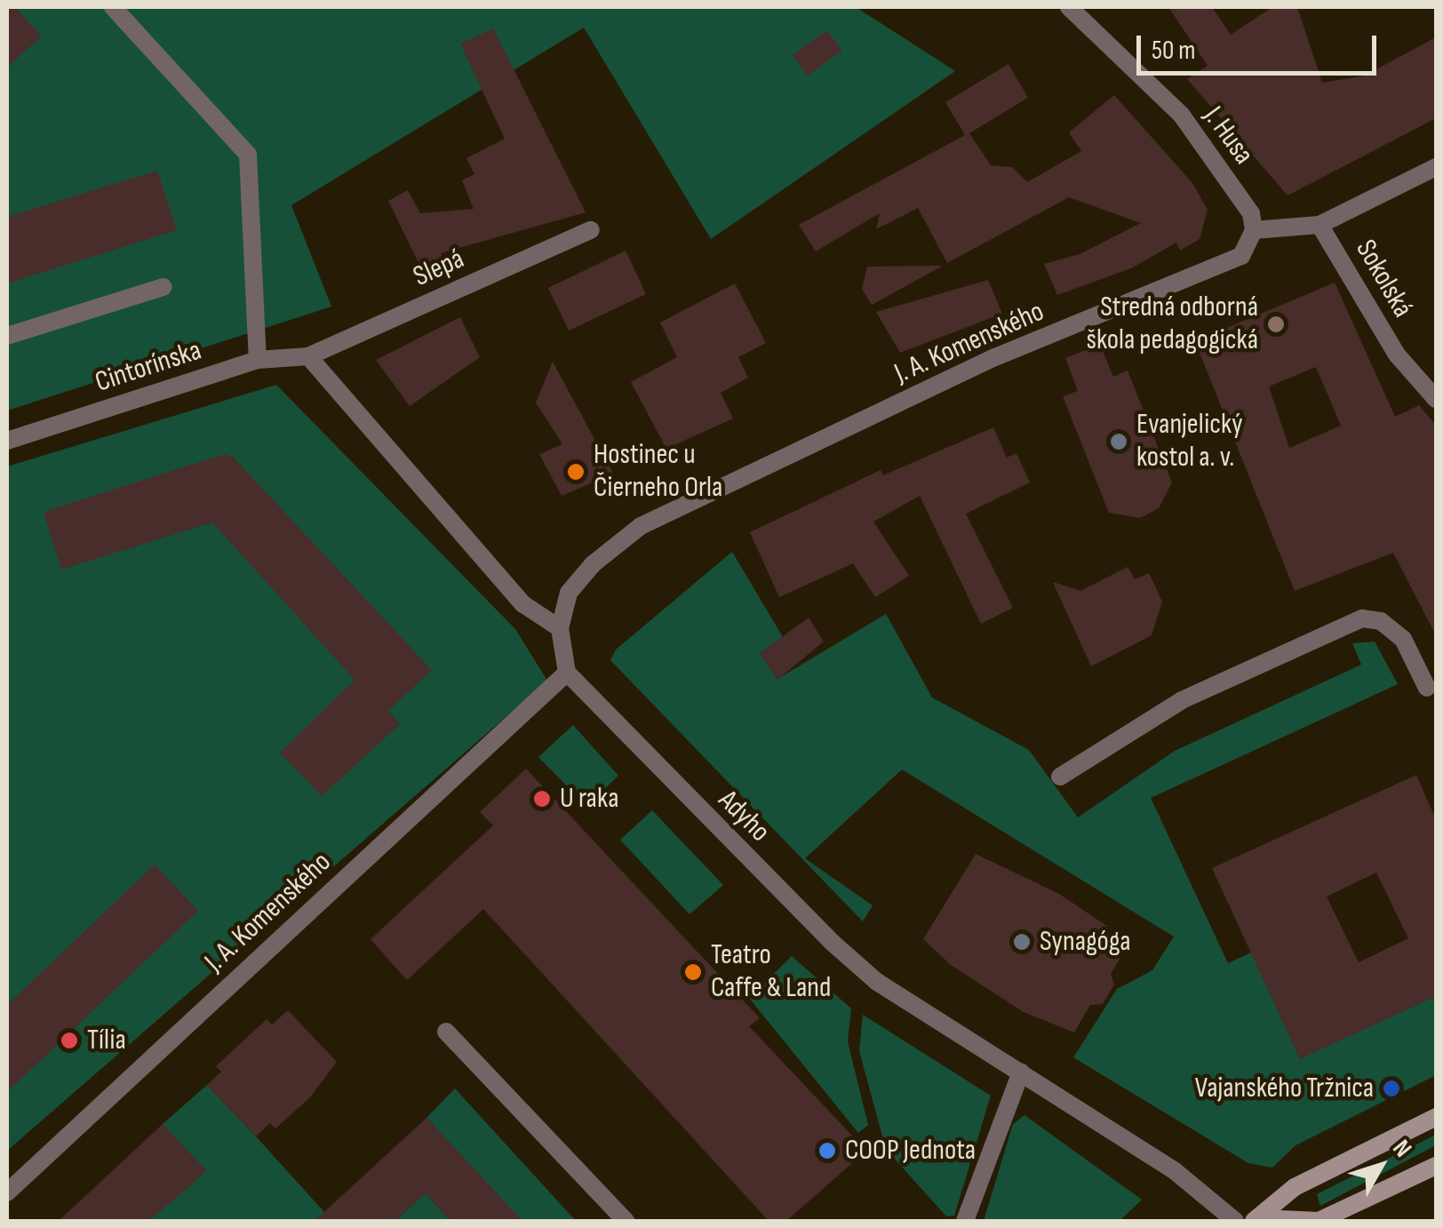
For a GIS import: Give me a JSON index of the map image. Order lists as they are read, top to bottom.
{
  "streets": {
    "street": [
      "J. Husa",
      "Slepá",
      "Sokolská",
      "J. A. Komenského",
      "Cintorínska",
      "Adyho"
    ]
  },
  "crossings": [
    ["J. Husa", "J. A. Komenského"],
    ["Slepá", "Cintorínska"],
    ["J. A. Komenského", "Adyho"]
  ],
  "places": [
    "Stredná odborná škola pedagogická",
    "Evanjelický kostol a. v.",
    "Hostinec u Čierneho Orla",
    "U raka",
    "Synagóga",
    "Teatro Caffe & Land",
    "Tília",
    "Vajanského Tržnica",
    "COOP Jednota"
  ],
  "scale_bar": "50 m",
  "north": "top right"
}
